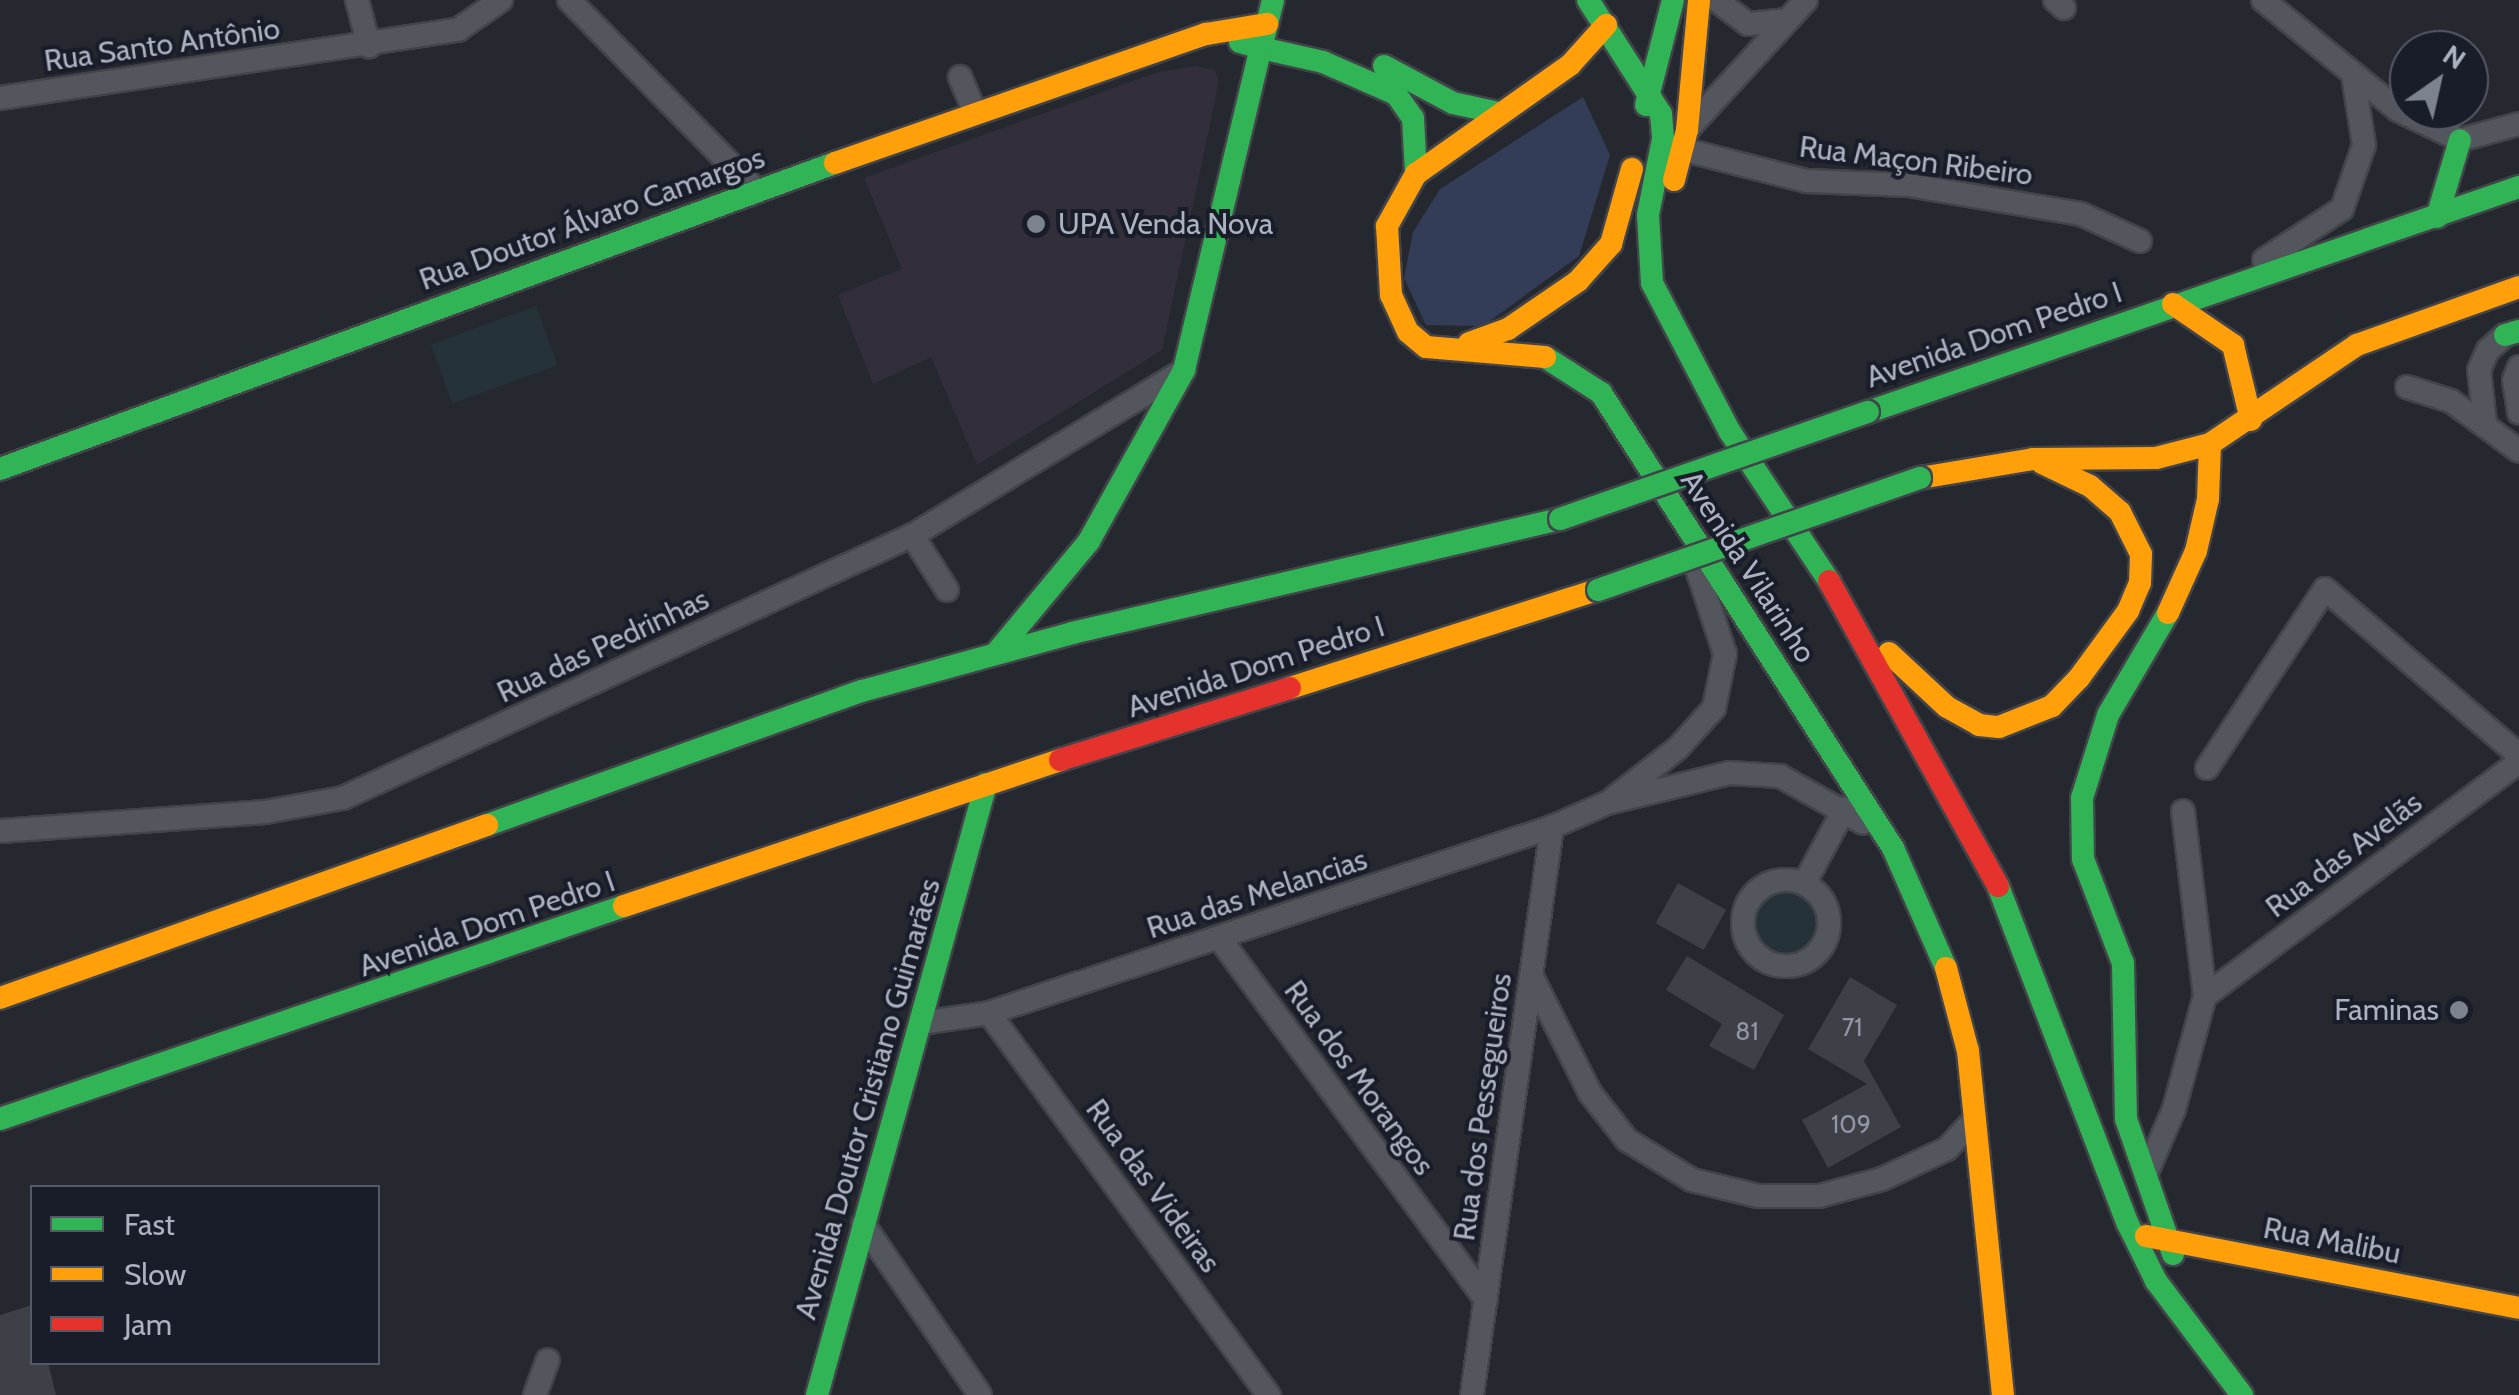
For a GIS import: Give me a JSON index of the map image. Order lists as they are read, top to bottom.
{
  "streets": {
    "main road": [
      "Rua Doutor Álvaro Camargos",
      "Avenida Dom Pedro I",
      "Avenida Vilarinho",
      "Avenida Doutor Cristiano Guimarães",
      "Rua Malibu"
    ],
    "street": [
      "Rua Santo Antônio",
      "Rua Maçon Ribeiro",
      "Rua das Pedrinhas",
      "Rua das Avelãs",
      "Rua das Melancias",
      "Rua dos Morangos",
      "Rua dos Pessegueiros",
      "Rua das Videiras"
    ]
  },
  "crossings": [
    ["Rua Maçon Ribeiro", "Avenida Vilarinho"],
    ["Avenida Dom Pedro I", "Avenida Doutor Cristiano Guimarães"],
    ["Avenida Vilarinho", "Rua das Melancias"],
    ["Avenida Vilarinho", "Rua Malibu"],
    ["Rua das Melancias", "Rua dos Morangos"],
    ["Rua das Melancias", "Avenida Doutor Cristiano Guimarães"],
    ["Rua das Melancias", "Rua dos Pessegueiros"],
    ["Rua das Melancias", "Rua das Videiras"],
    ["Rua dos Morangos", "Rua dos Pessegueiros"]
  ],
  "places": ["UPA Venda Nova", "Faminas"],
  "house_numbers": ["71", "81", "109"],
  "legend": ["Fast", "Slow", "Jam"],
  "north": "top right"
}
